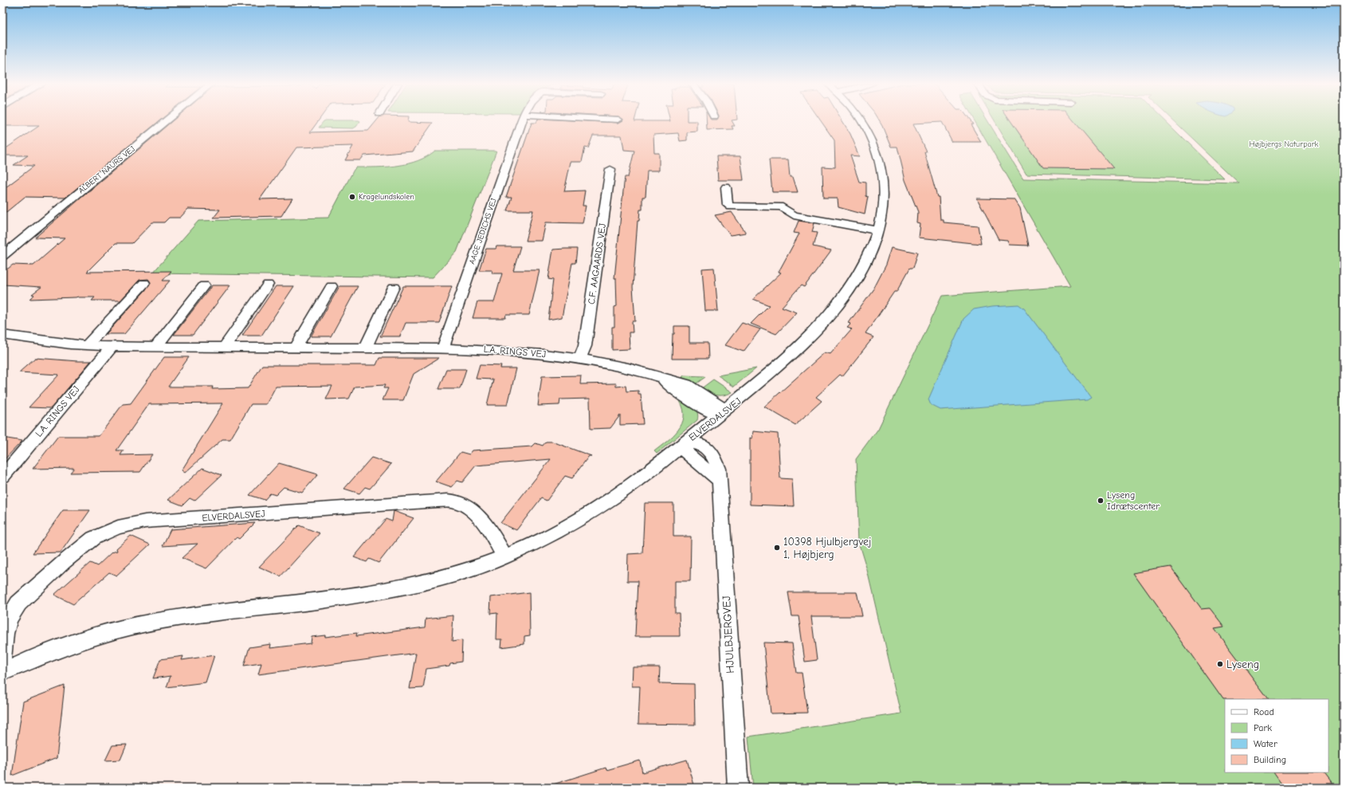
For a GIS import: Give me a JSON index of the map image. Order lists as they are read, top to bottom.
{
  "streets": {
    "street": [
      "ALBERT NAURS VEJ",
      "AAGE JEDICHS VEJ",
      "C.F. AAGAARDS VEJ",
      "L.A. RINGS VEJ",
      "ELVERDALSVEJ",
      "HJULBJERGVEJ"
    ]
  },
  "crossings": [
    ["AAGE JEDICHS VEJ", "L.A. RINGS VEJ"],
    ["C.F. AAGAARDS VEJ", "L.A. RINGS VEJ"],
    ["L.A. RINGS VEJ", "ELVERDALSVEJ"],
    ["ELVERDALSVEJ", "HJULBJERGVEJ"]
  ],
  "parks": ["Højbjergs Naturpark"],
  "places": [
    "Kragelundskolen",
    "Lyseng Idrætscenter",
    "10398 Hjulbjergvej 1, Højbjerg",
    "Lyseng"
  ],
  "legend": [
    "Road",
    "Park",
    "Water",
    "Building"
  ]
}
